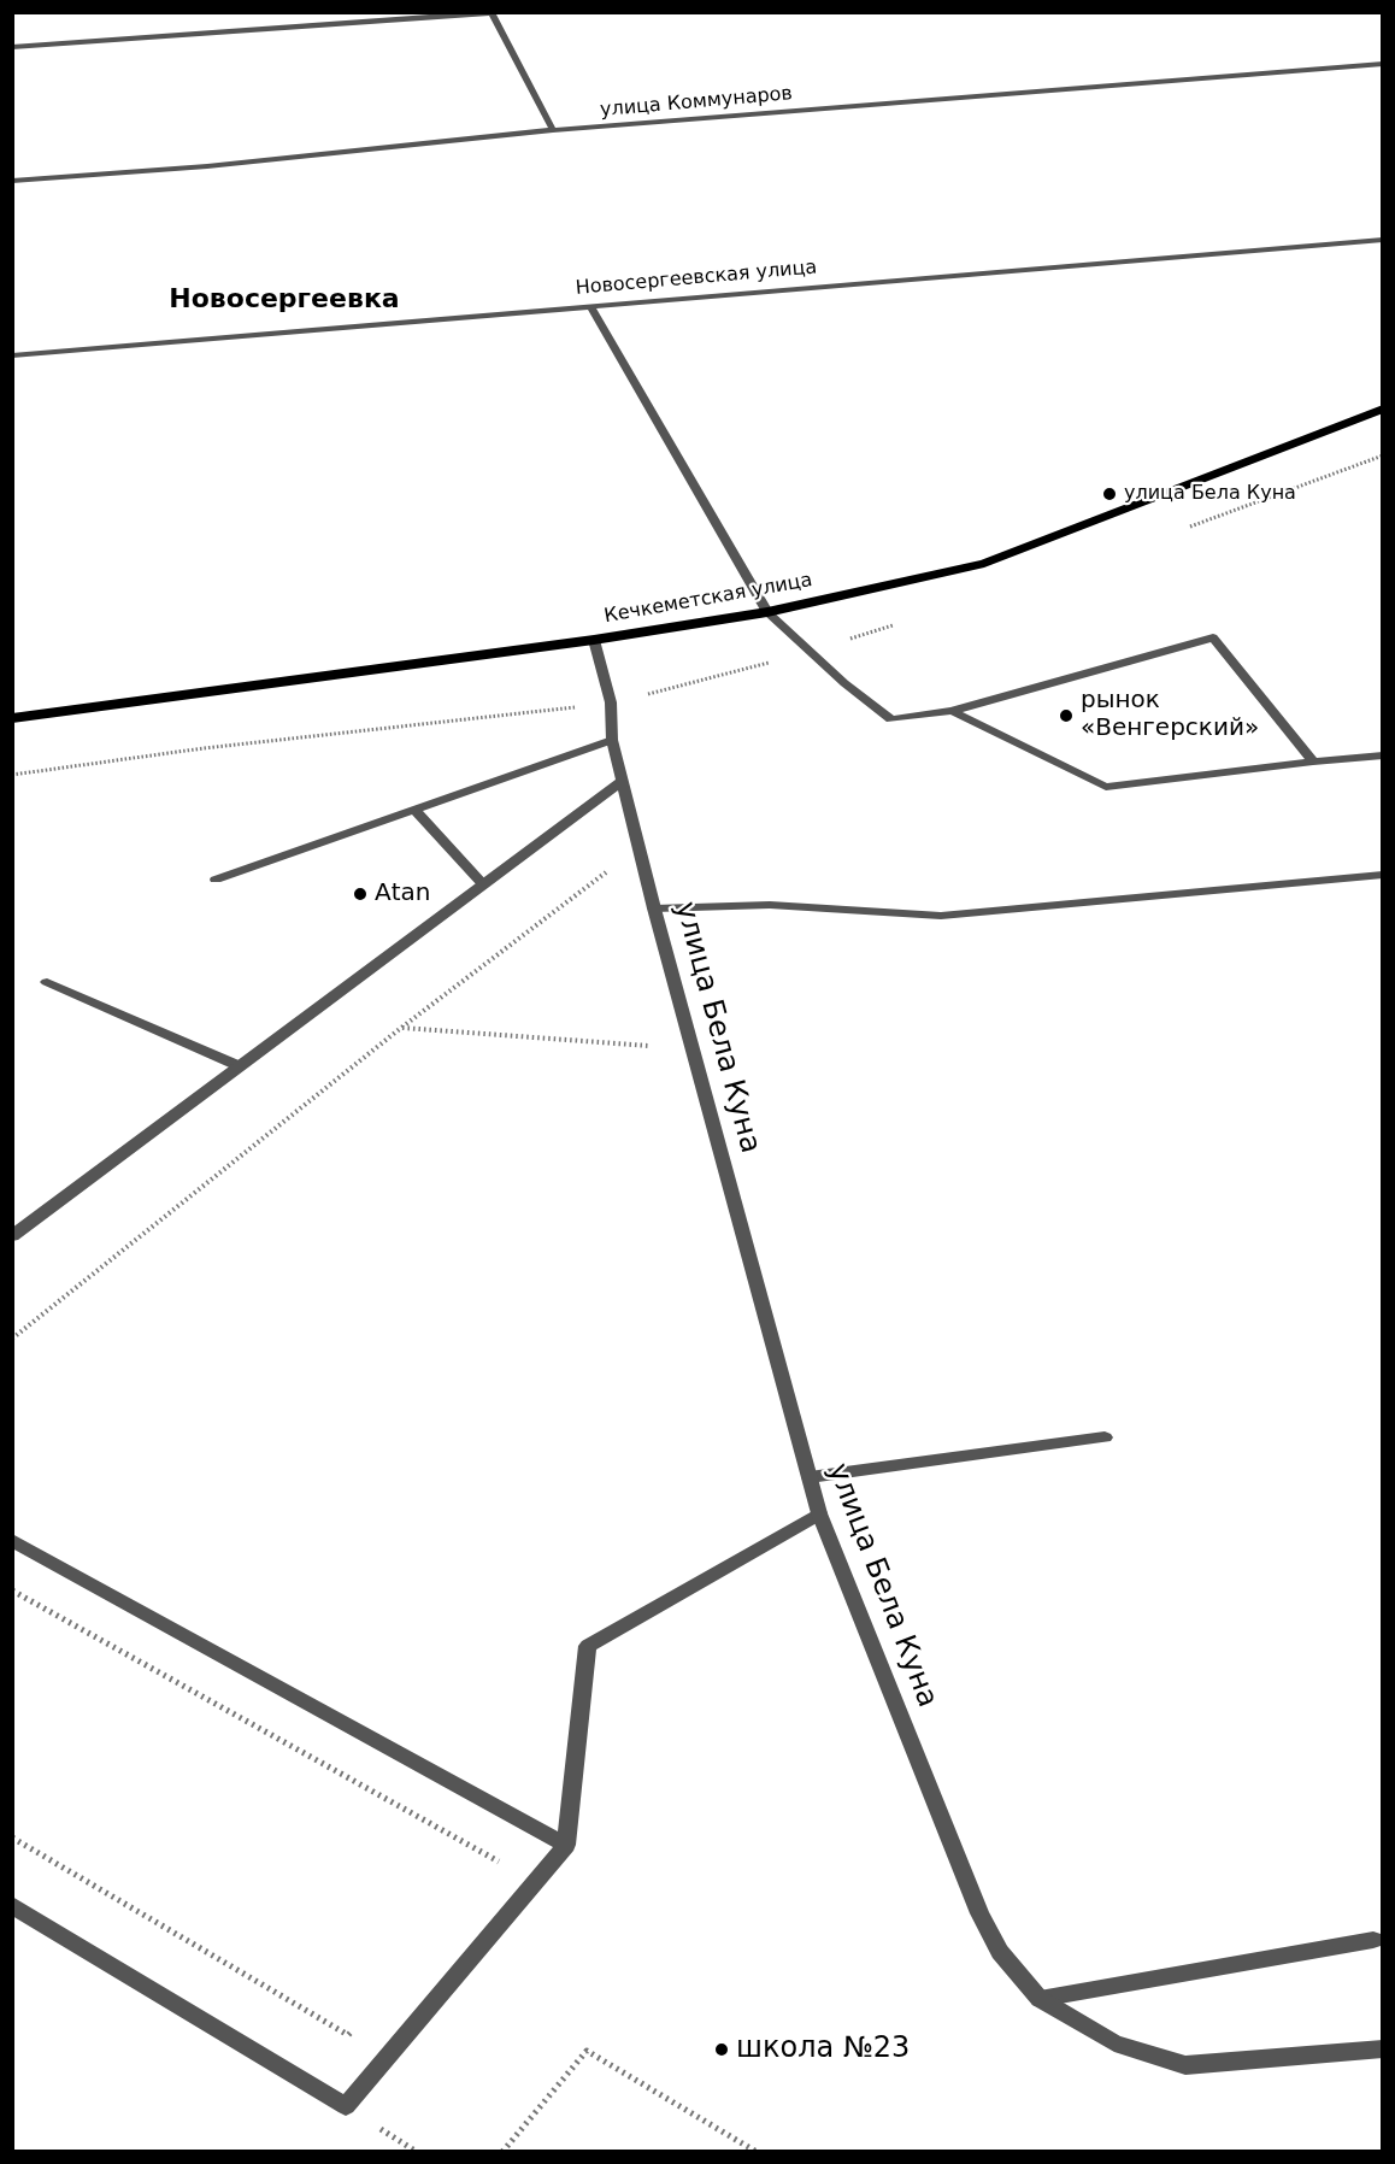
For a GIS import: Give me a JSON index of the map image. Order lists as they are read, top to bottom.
{
  "streets": {
    "main road": ["Кечкеметская улица"],
    "street": ["улица Коммунаров", "Новосергеевская улица", "улица Бела Куна"]
  },
  "crossings": [
    ["Кечкеметская улица", "улица Бела Куна"]
  ],
  "districts": ["Новосергеевка"],
  "places": [
    "улица Бела Куна",
    "рынок «Венгерский»",
    "Аtan",
    "школа №23"
  ]
}
